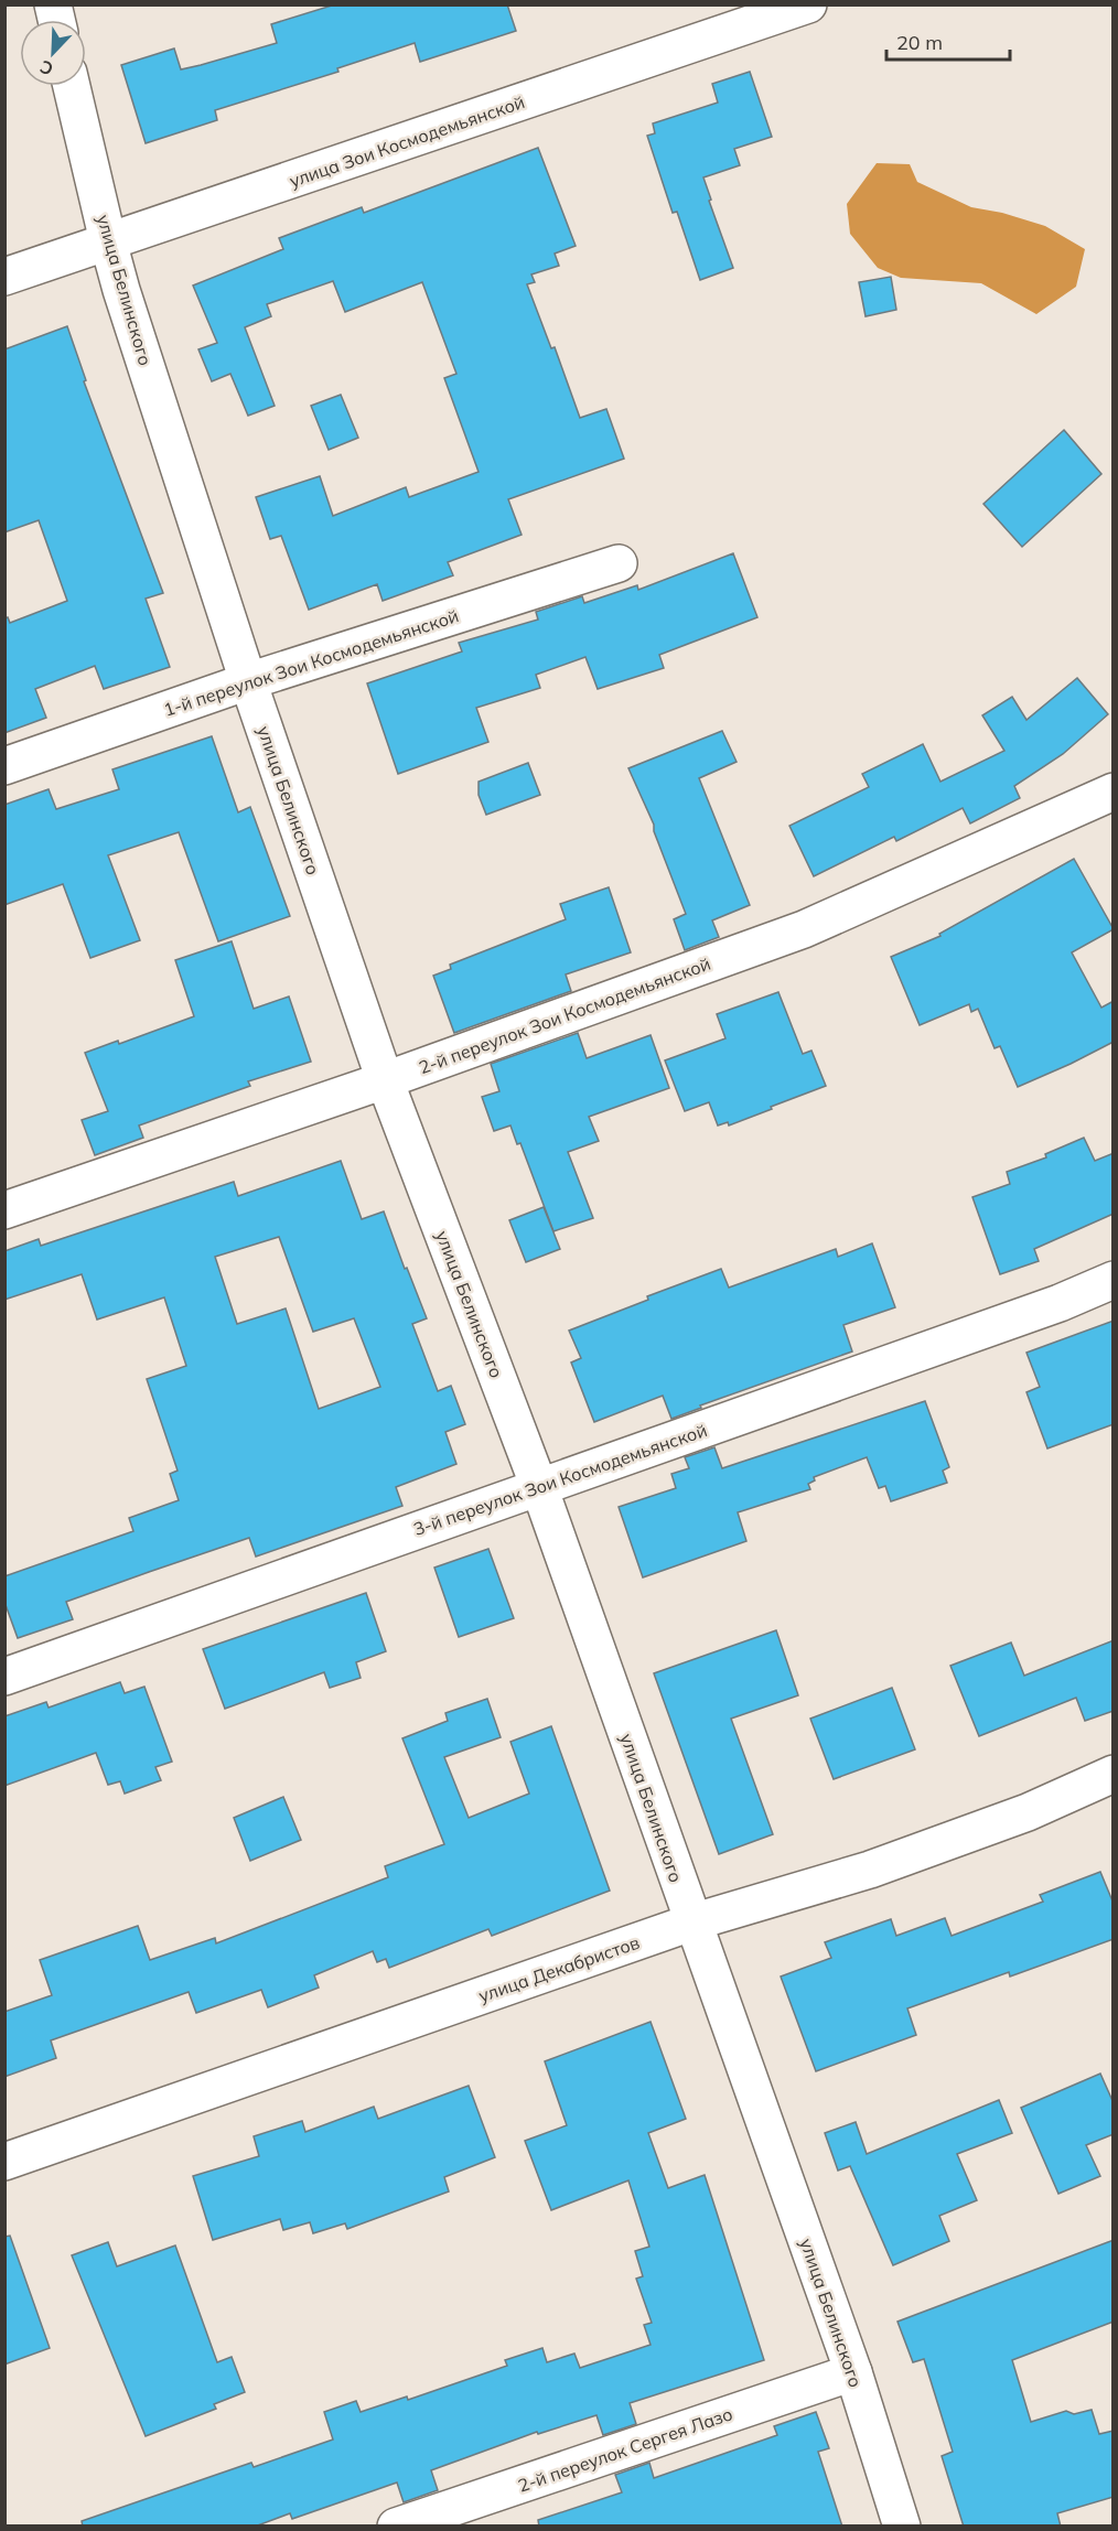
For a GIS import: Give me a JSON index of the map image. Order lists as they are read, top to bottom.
{
  "streets": {
    "street": [
      "улица Зои Космодемьянской",
      "улица Белинского",
      "1-й переулок Зои Космодемьянской",
      "2-й переулок Зои Космодемьянской",
      "3-й переулок Зои Космодемьянской",
      "улица Декабристов",
      "2-й переулок Сергея Лазо"
    ]
  },
  "crossings": [
    ["улица Зои Космодемьянской", "улица Белинского"],
    ["улица Белинского", "1-й переулок Зои Космодемьянской"],
    ["улица Белинского", "2-й переулок Зои Космодемьянской"],
    ["улица Белинского", "3-й переулок Зои Космодемьянской"],
    ["улица Белинского", "улица Декабристов"],
    ["улица Белинского", "2-й переулок Сергея Лазо"]
  ],
  "scale_bar": "20 m",
  "north": "bottom left"
}
